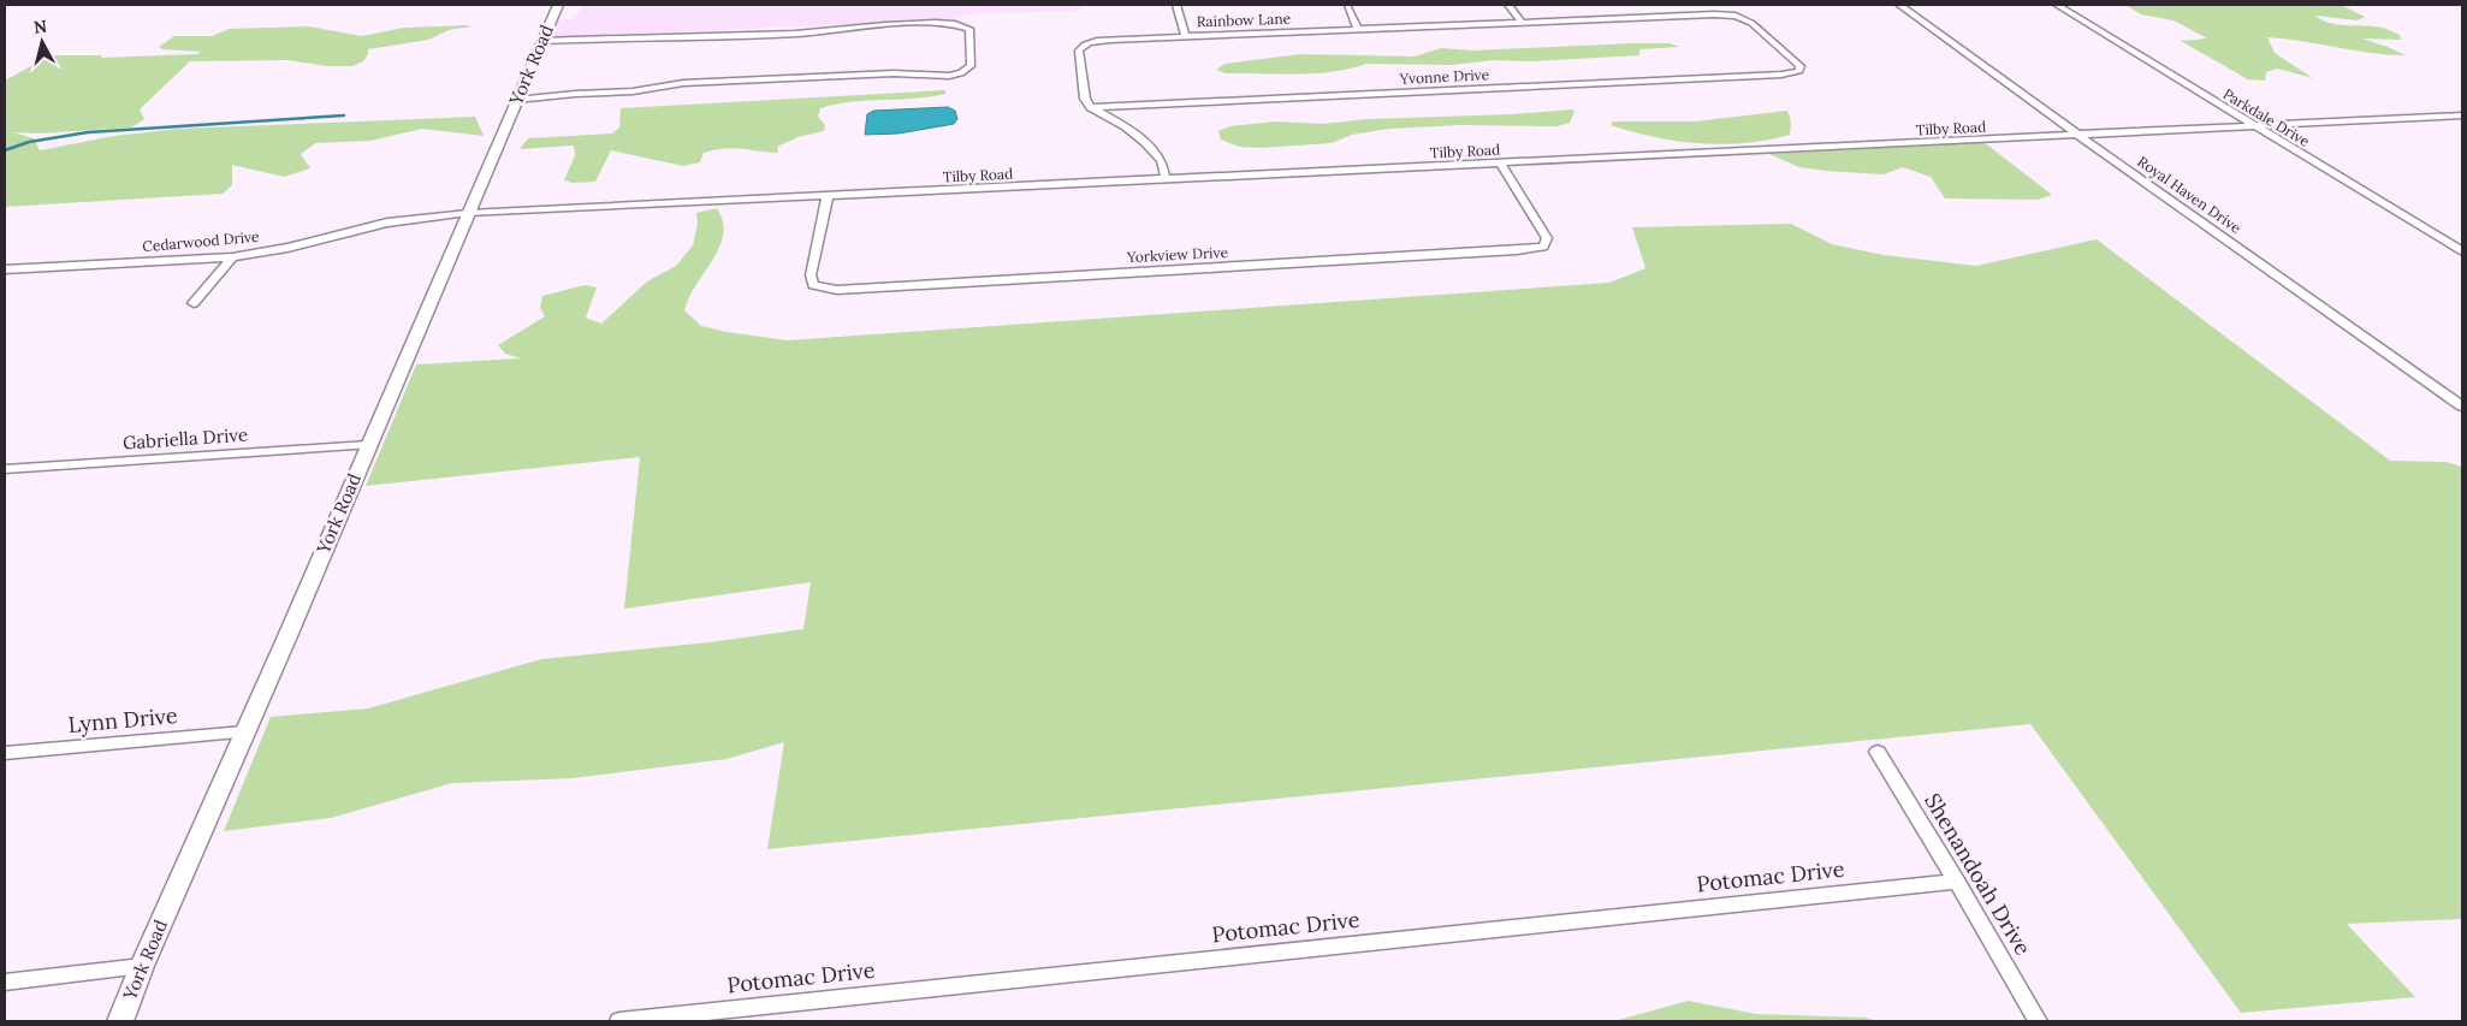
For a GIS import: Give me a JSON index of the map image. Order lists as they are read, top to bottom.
{
  "streets": {
    "street": [
      "Rainbow Lane",
      "York Road",
      "Yvonne Drive",
      "Parkdale Drive",
      "Tilby Road",
      "Royal Haven Drive",
      "Cedarwood Drive",
      "Yorkview Drive",
      "Gabriella Drive",
      "Lynn Drive",
      "Shenandoah Drive",
      "Potomac Drive"
    ]
  },
  "crossings": [
    ["Rainbow Lane", "Yvonne Drive"],
    ["York Road", "Tilby Road"],
    ["York Road", "Cedarwood Drive"],
    ["York Road", "Gabriella Drive"],
    ["York Road", "Lynn Drive"],
    ["Parkdale Drive", "Tilby Road"],
    ["Tilby Road", "Royal Haven Drive"],
    ["Tilby Road", "Cedarwood Drive"],
    ["Tilby Road", "Yorkview Drive"],
    ["Shenandoah Drive", "Potomac Drive"]
  ],
  "north": "top"
}
